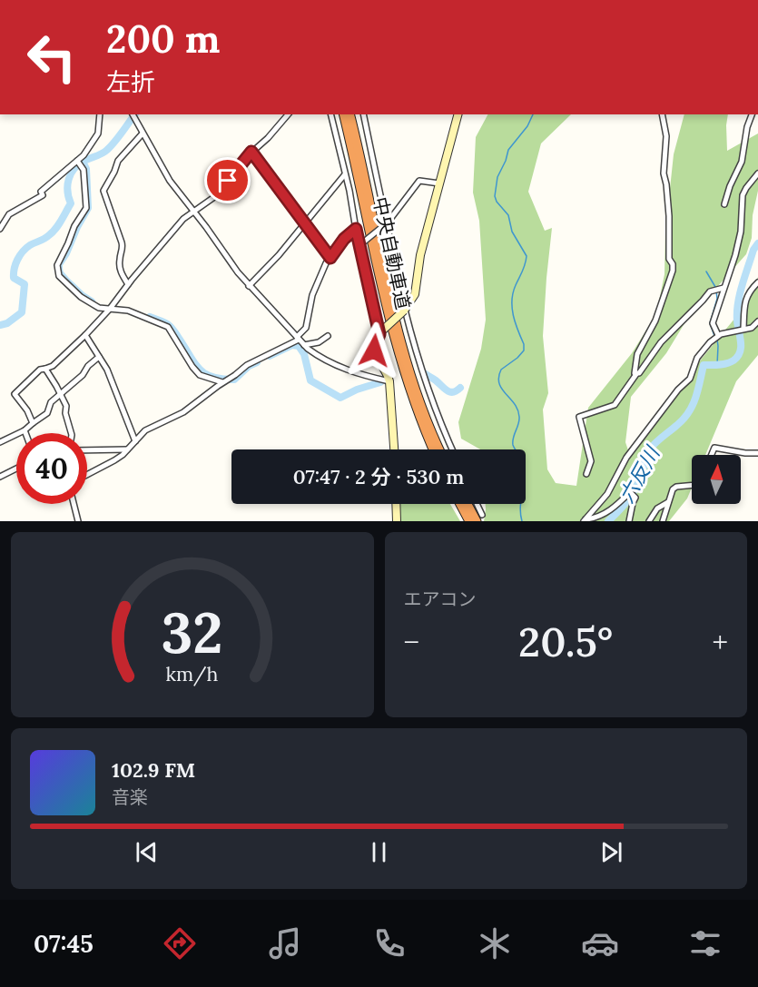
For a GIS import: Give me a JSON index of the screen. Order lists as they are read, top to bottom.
{
  "streets": {
    "highway": ["中央自動車道"]
  },
  "water": ["六反川"],
  "north": "top",
  "page": {
    "turn": ["200 m", "左折"],
    "limit": "40",
    "trip": "07:47 · 2 分 · 530 m",
    "tile": "エアコン",
    "heat": ["−", "20.5°", "+"],
    "song": ["102.9 FM", "音楽"],
    "tabs": "07:45",
    "gauge": ["32", "km/h"]
  }
}
